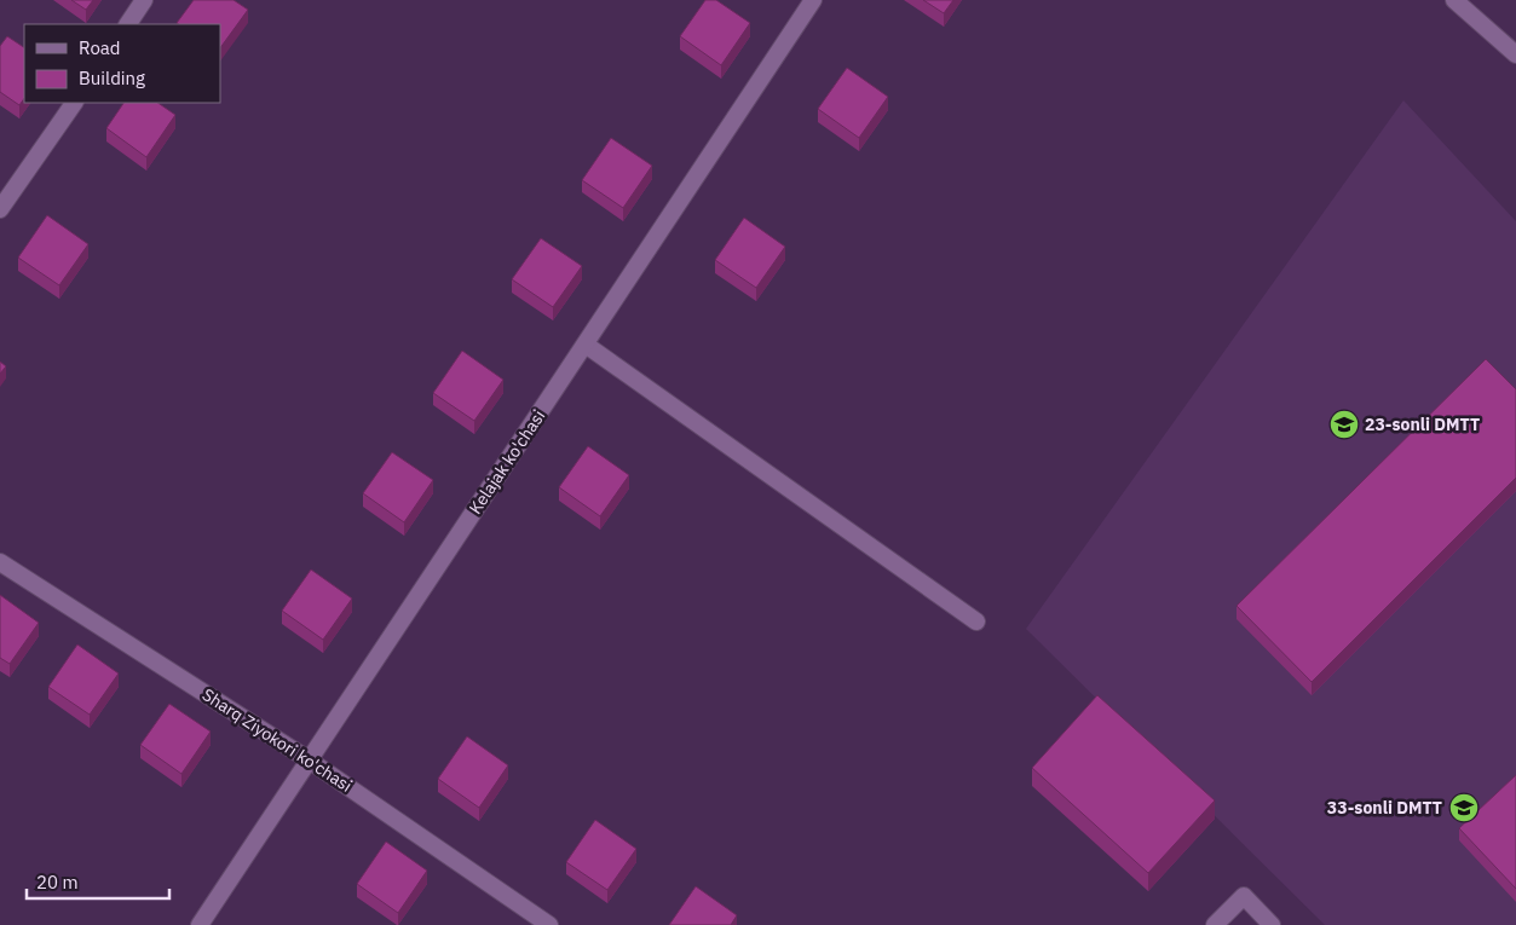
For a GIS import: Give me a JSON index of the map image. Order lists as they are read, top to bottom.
{
  "streets": {
    "street": ["Kelajak ko'chasi", "Sharq Ziyokori ko'chasi"]
  },
  "crossings": [
    ["Kelajak ko'chasi", "Sharq Ziyokori ko'chasi"]
  ],
  "places": {
    "school or university": ["23-sonli DMTT", "33-sonli DMTT"]
  },
  "legend": ["Road", "Building"],
  "scale_bar": "20 m"
}
